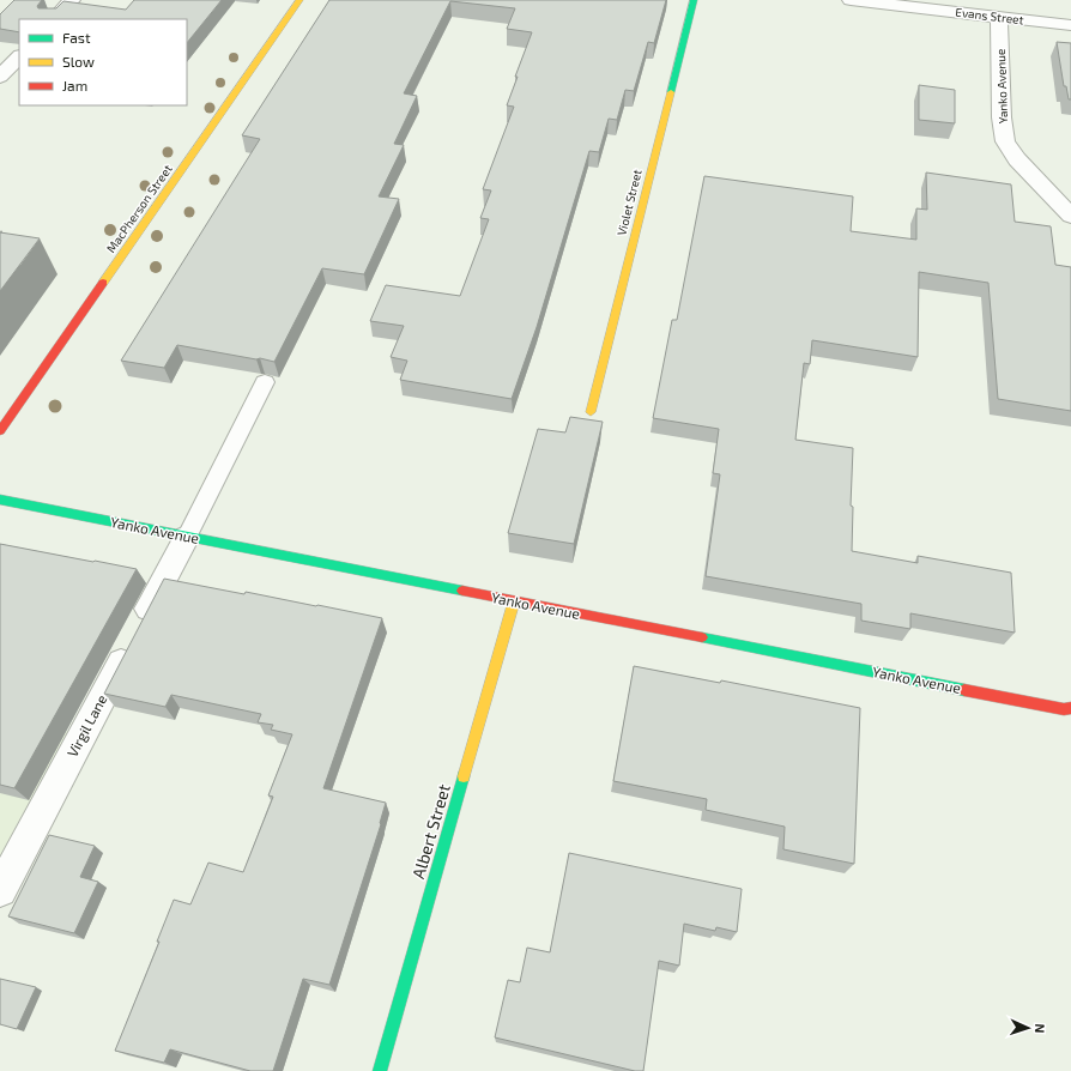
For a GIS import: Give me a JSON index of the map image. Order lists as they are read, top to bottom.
{
  "streets": {
    "street": [
      "Evans Street",
      "Yanko Avenue",
      "Violet Street",
      "MacPherson Street",
      "Virgil Lane",
      "Albert Street"
    ]
  },
  "crossings": [
    ["Evans Street", "Yanko Avenue"],
    ["Yanko Avenue", "Virgil Lane"],
    ["Yanko Avenue", "Albert Street"]
  ],
  "legend": ["Fast", "Slow", "Jam"],
  "north": "right"
}
